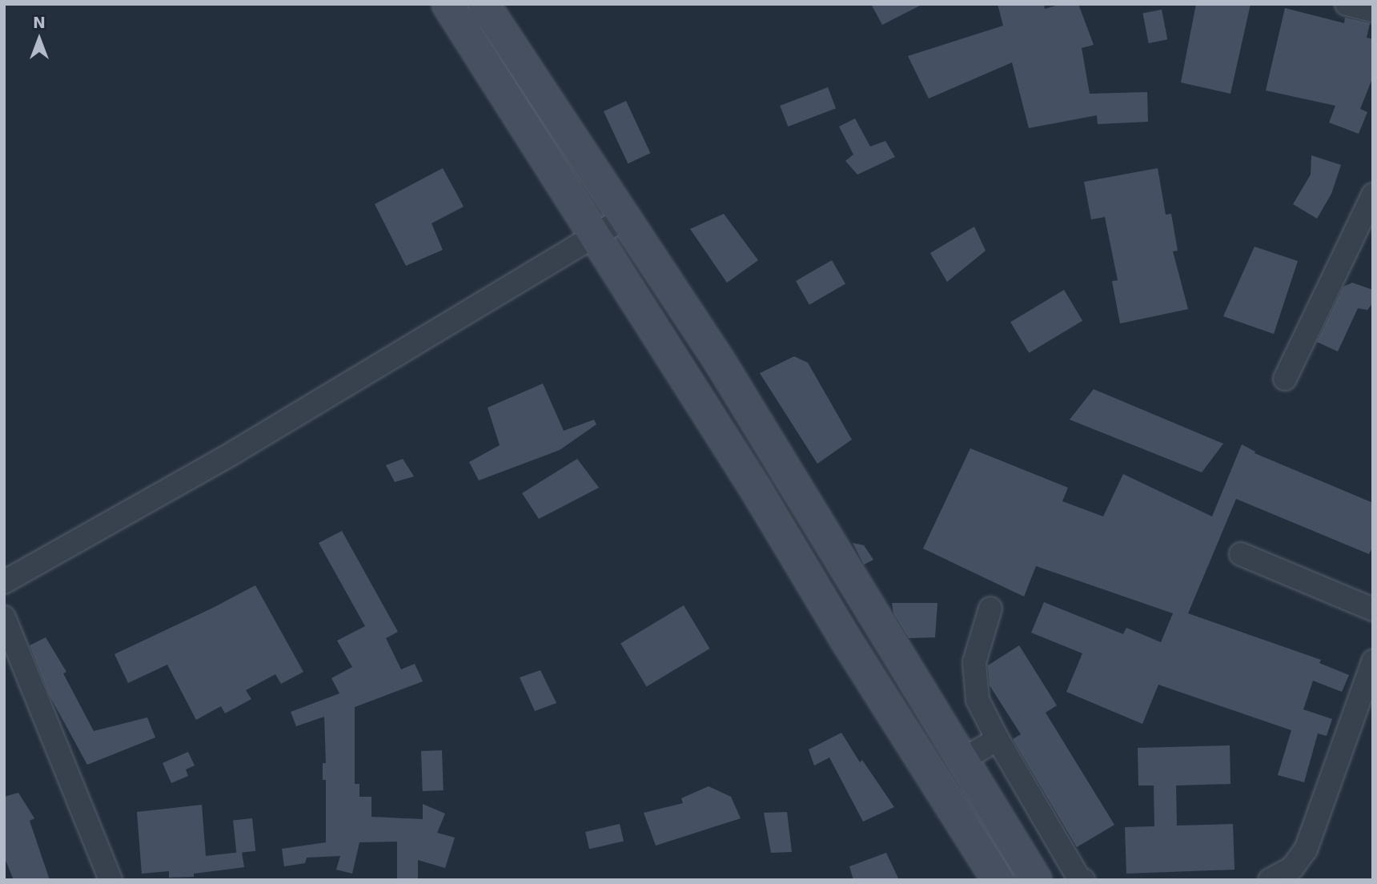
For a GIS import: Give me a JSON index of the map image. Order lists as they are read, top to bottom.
{
  "north": "top"
}
